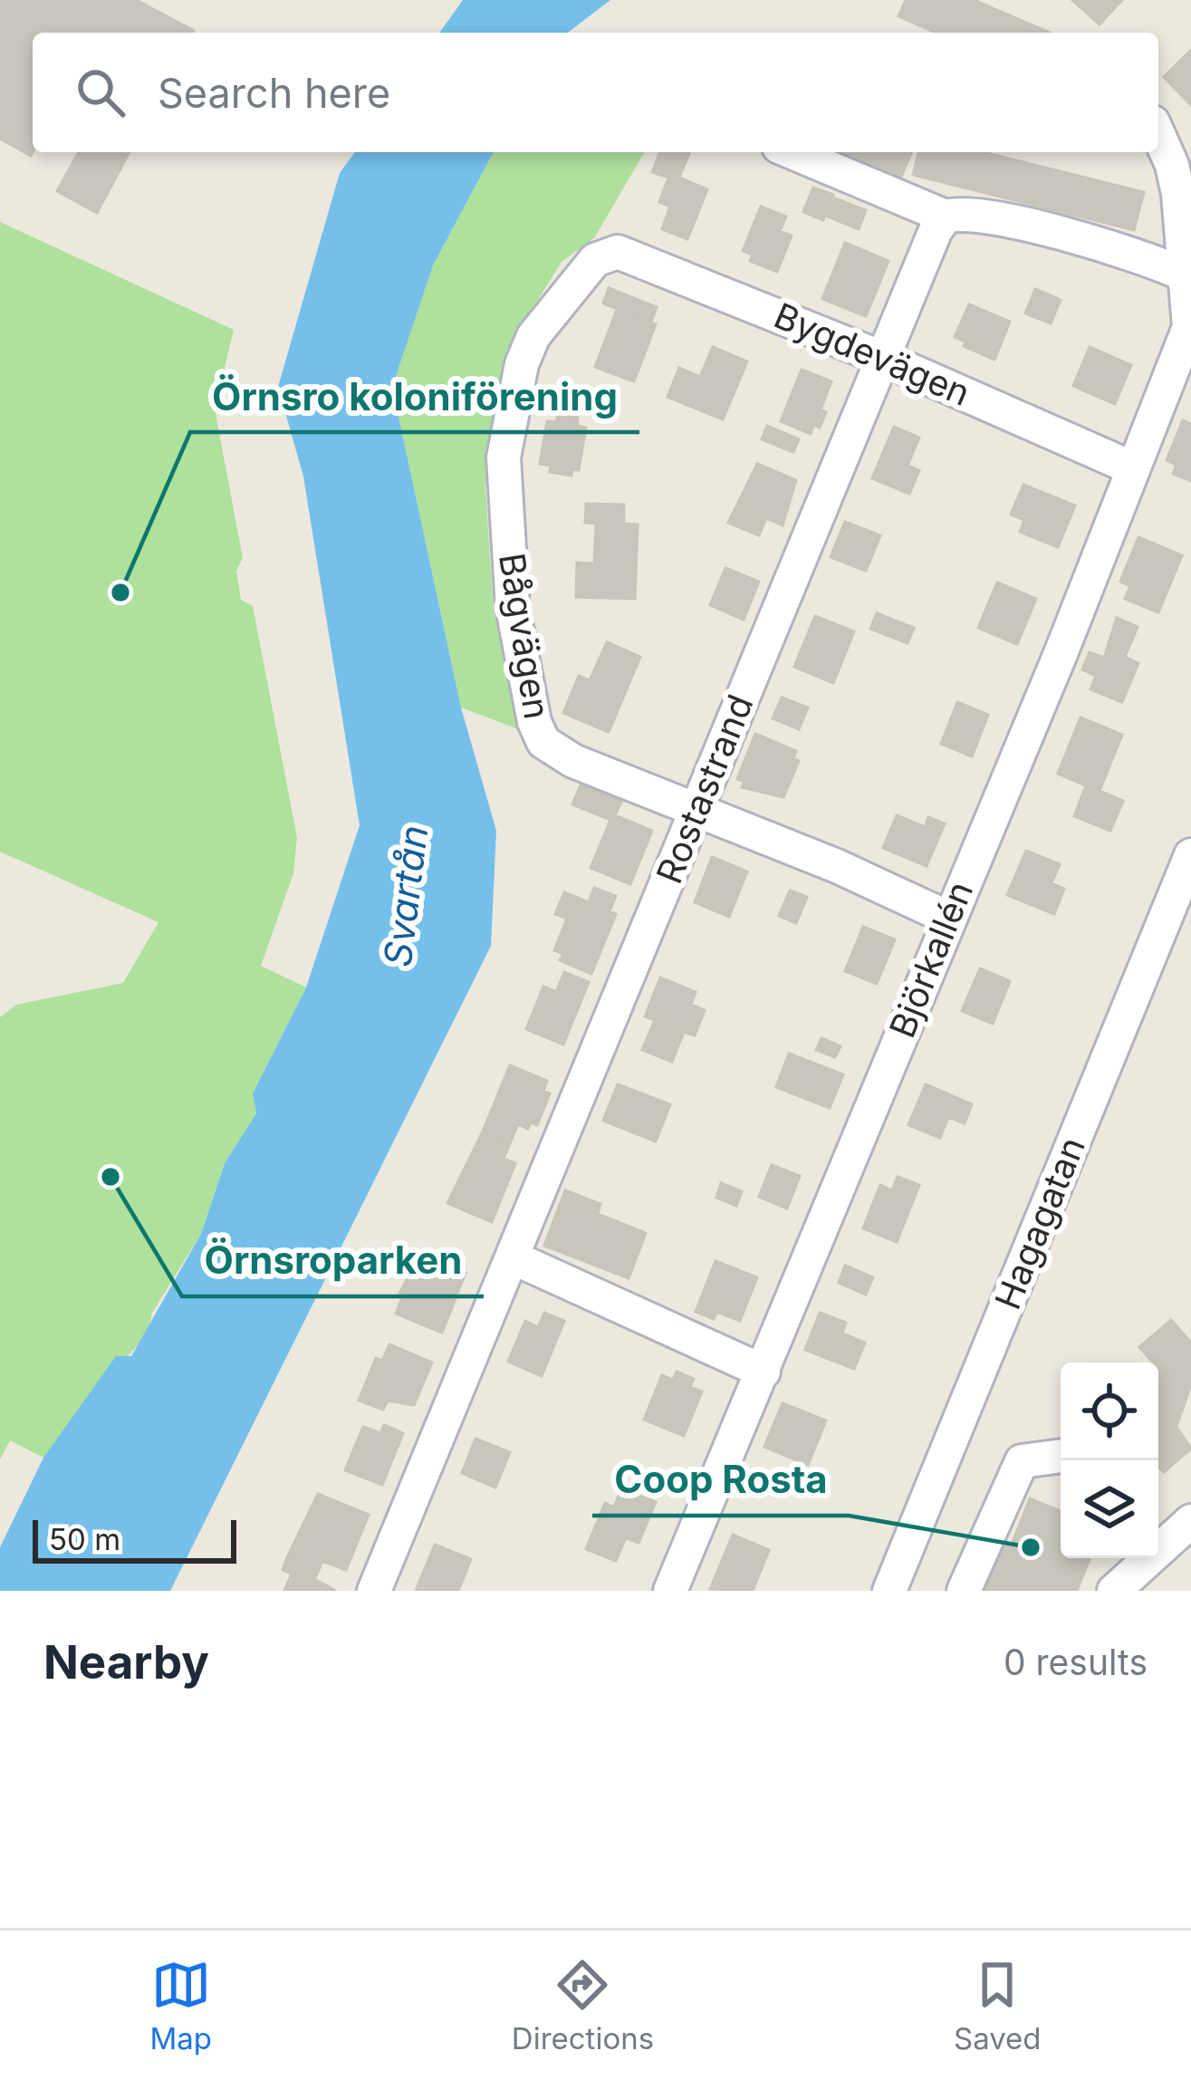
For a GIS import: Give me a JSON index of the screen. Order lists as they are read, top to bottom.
{
  "streets": {
    "street": [
      "Bygdevägen",
      "Bågvägen",
      "Rostastrand",
      "Björkallén",
      "Hagagatan"
    ]
  },
  "crossings": [
    ["Bygdevägen", "Bågvägen"],
    ["Bygdevägen", "Rostastrand"],
    ["Bygdevägen", "Björkallén"],
    ["Bågvägen", "Rostastrand"],
    ["Bågvägen", "Björkallén"]
  ],
  "water": ["Svartån"],
  "places": ["Örnsro koloniförening", "Örnsroparken", "Coop Rosta"],
  "scale_bar": "50 m",
  "page": {
    "search": "Search here",
    "scale": "50 m",
    "heading": ["Nearby", "0 results"],
    "nav": ["Map", "Directions", "Saved"]
  }
}
